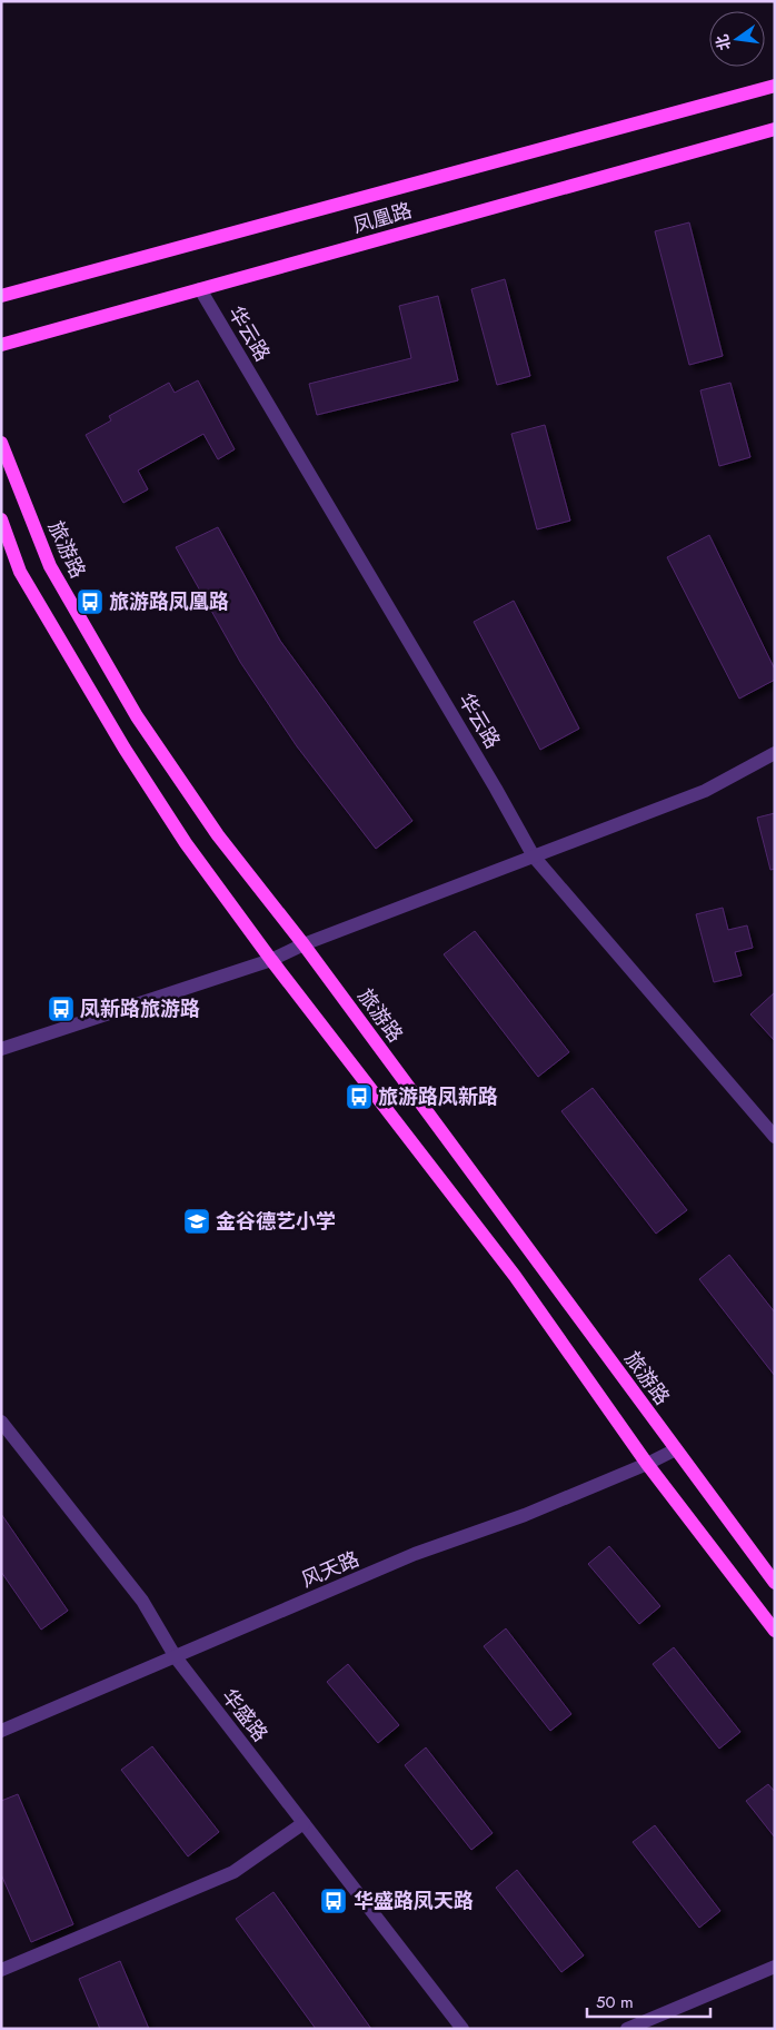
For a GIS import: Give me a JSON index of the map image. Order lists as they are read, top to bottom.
{
  "streets": {
    "main road": ["凤凰路", "旅游路"],
    "street": ["华云路", "风天路", "华盛路"]
  },
  "crossings": [
    ["凤凰路", "华云路"],
    ["旅游路", "风天路"],
    ["风天路", "华盛路"]
  ],
  "places": {
    "bus stop": [
      "旅游路凤凰路",
      "凤新路旅游路",
      "旅游路凤新路",
      "华盛路凤天路"
    ],
    "school or university": ["金谷德艺小学"]
  },
  "scale_bar": "50 m",
  "north": "left"
}
